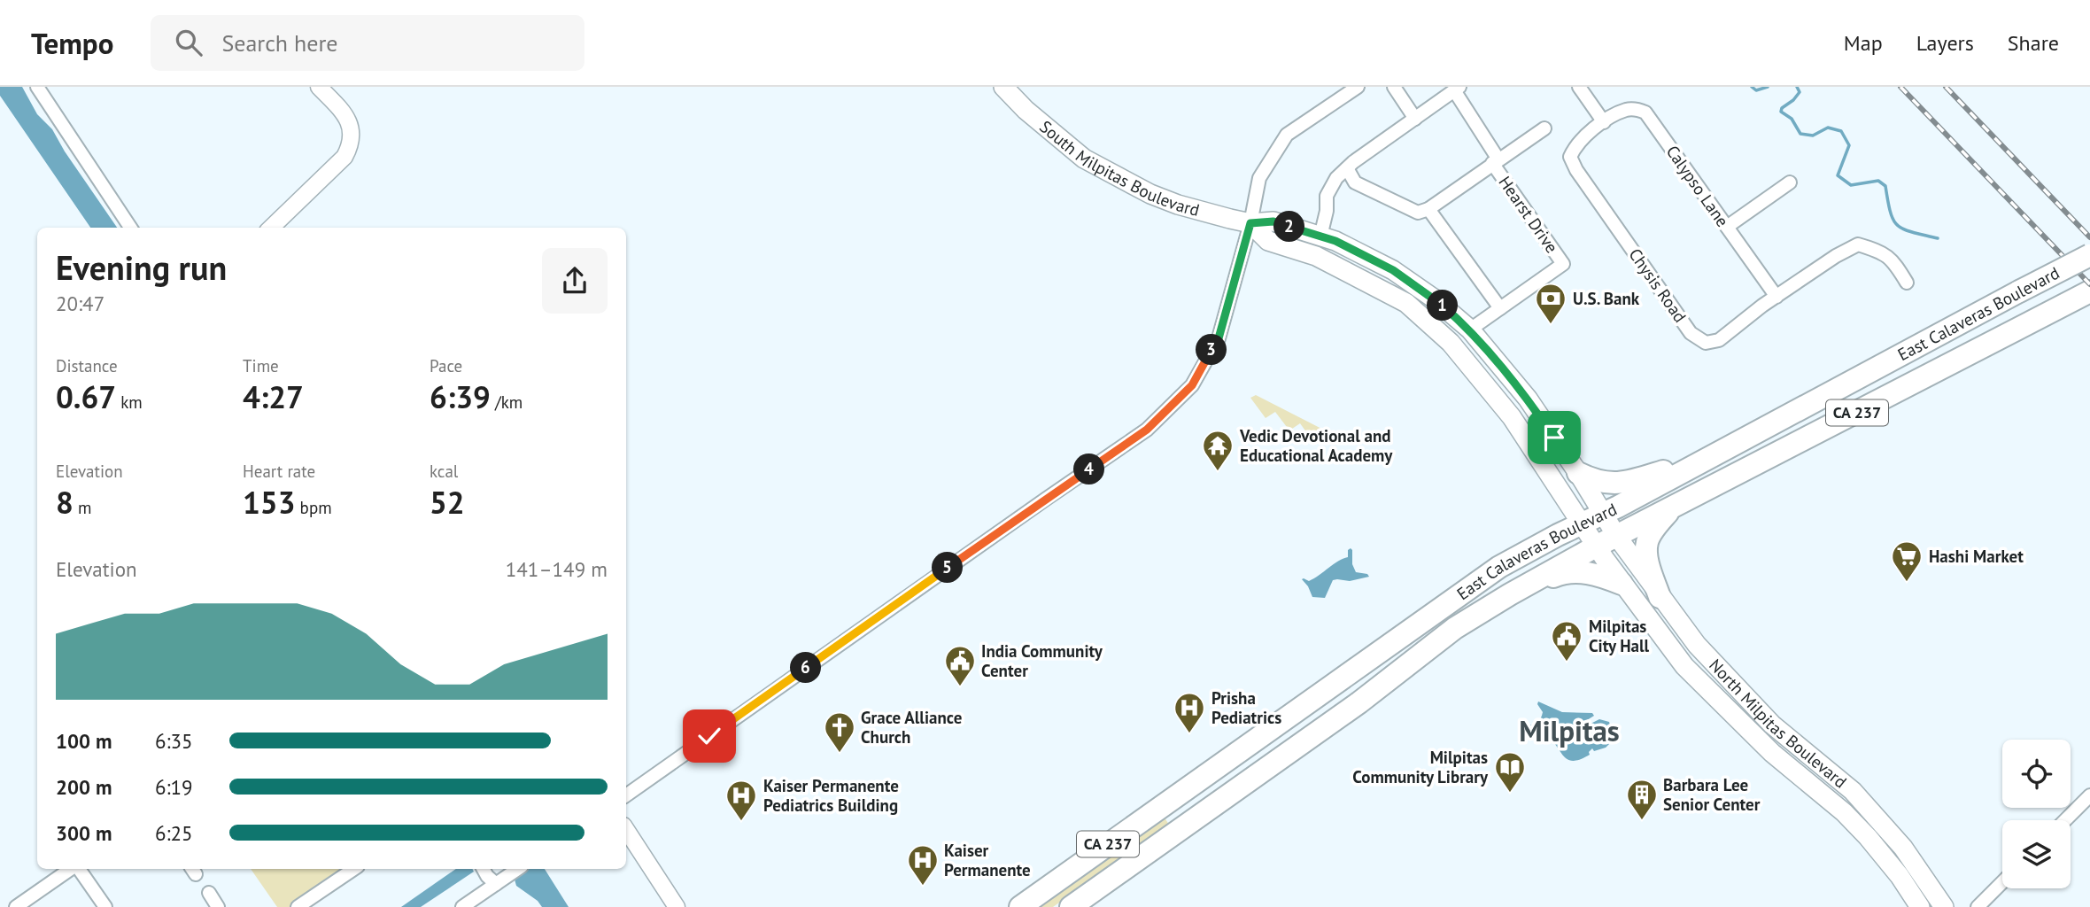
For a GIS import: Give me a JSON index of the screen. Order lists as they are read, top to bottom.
{
  "streets": {
    "highway": ["East Calaveras Boulevard", "CA 237"],
    "main road": ["South Milpitas Boulevard", "North Milpitas Boulevard"],
    "street": ["Calypso Lane", "Hearst Drive", "Chysis Road"]
  },
  "crossings": [
    ["South Milpitas Boulevard", "Hearst Drive"],
    ["South Milpitas Boulevard", "East Calaveras Boulevard"],
    ["South Milpitas Boulevard", "North Milpitas Boulevard"],
    ["Calypso Lane", "Chysis Road"],
    ["East Calaveras Boulevard", "North Milpitas Boulevard"]
  ],
  "districts": ["Milpitas"],
  "places": {
    "bank": ["U.S. Bank"],
    "temple": ["Vedic Devotional and Educational Academy"],
    "supermarket": ["Hashi Market"],
    "public building": ["Milpitas City Hall", "India Community Center"],
    "hospital": ["Prisha Pediatrics", "Kaiser Permanente Pediatrics Building", "Kaiser Permanente"],
    "church": ["Grace Alliance Church"],
    "library": ["Milpitas Community Library"],
    "building": ["Barbara Lee Senior Center"]
  },
  "page": {
    "header": "Tempo",
    "search": "Search here",
    "nav": ["Map", "Layers", "Share"],
    "pins": [
      "2",
      "1",
      "3",
      "4",
      "5",
      "6"
    ],
    "heading": ["Evening run", "20:47"],
    "stats": [
      ["Distance", "0.67 km"],
      ["Time", "4:27"],
      ["Pace", "6:39 /km"],
      ["Elevation", "8 m"],
      ["Heart rate", "153 bpm"],
      ["kcal", "52"]
    ],
    "chart": ["Elevation", "141–149 m"],
    "list": [
      {
        "name": "100 m",
        "note": "6:35"
      },
      {
        "name": "200 m",
        "note": "6:19"
      },
      {
        "name": "300 m",
        "note": "6:25"
      }
    ]
  }
}
